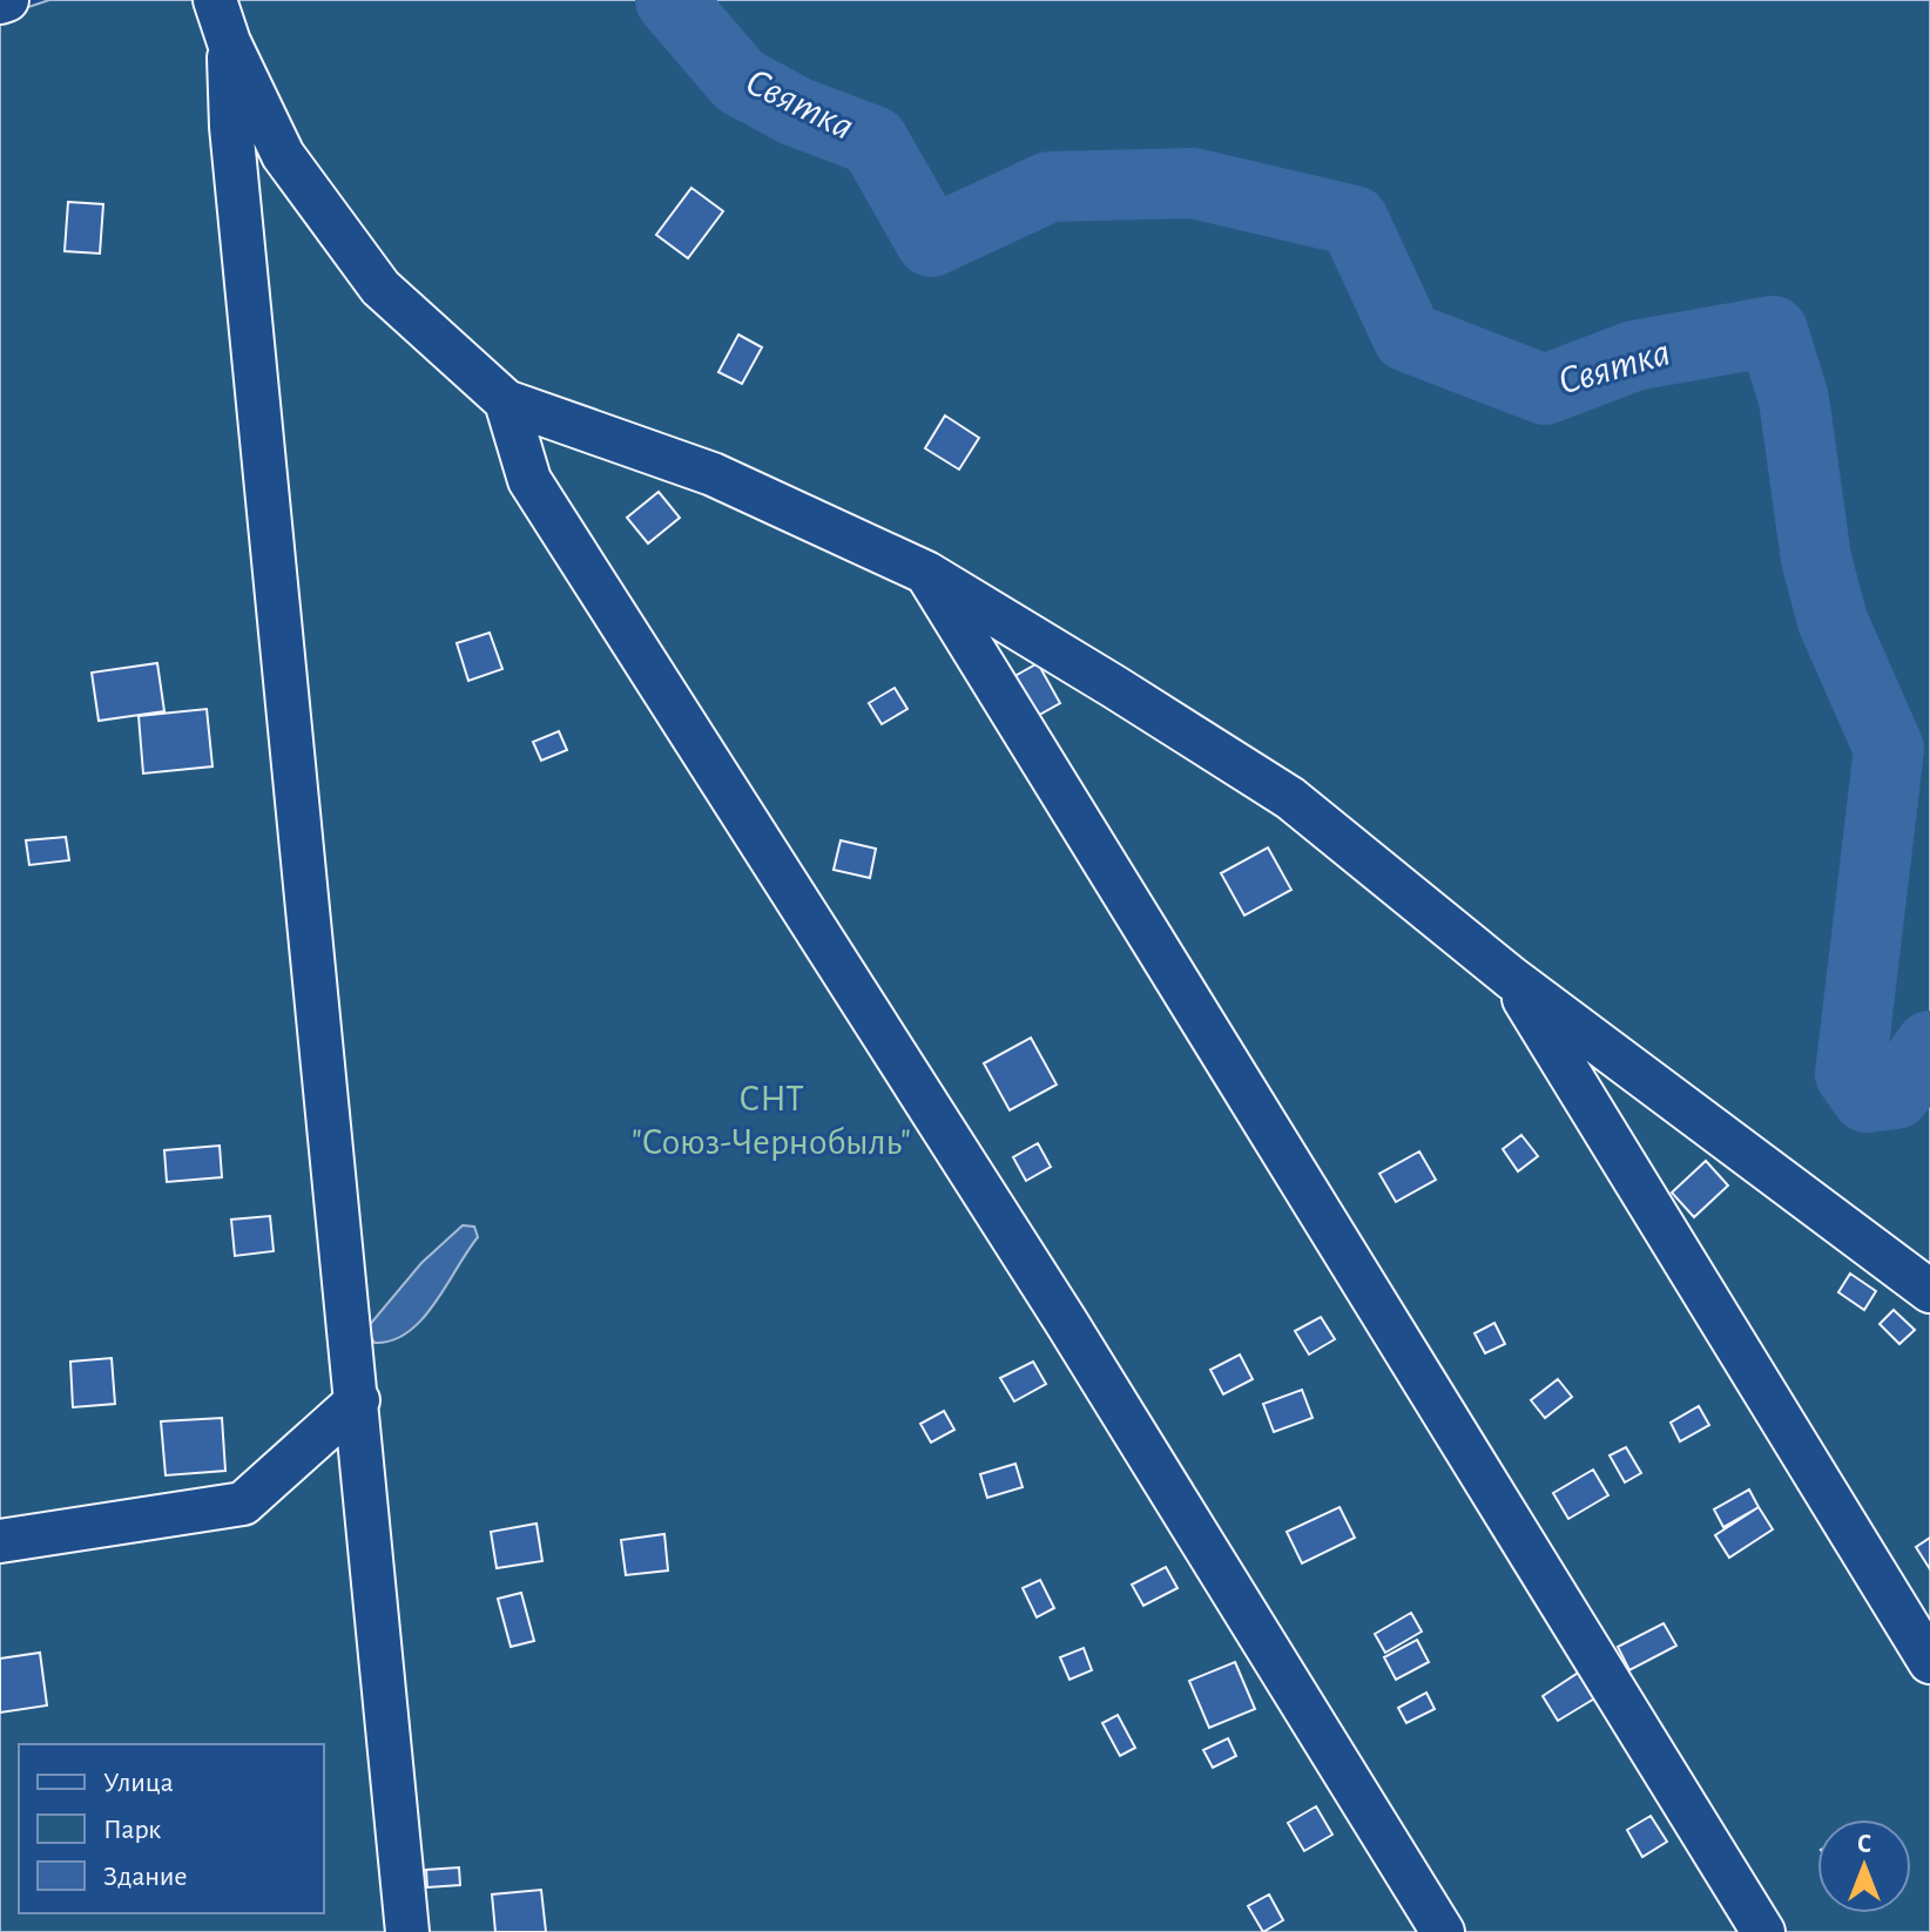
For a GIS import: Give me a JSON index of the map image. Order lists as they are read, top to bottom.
{
  "water": ["Святка"],
  "parks": ["СНТ \"Союз-Чернобыль\""],
  "legend": ["Улица", "Парк", "Здание"],
  "north": "top"
}
